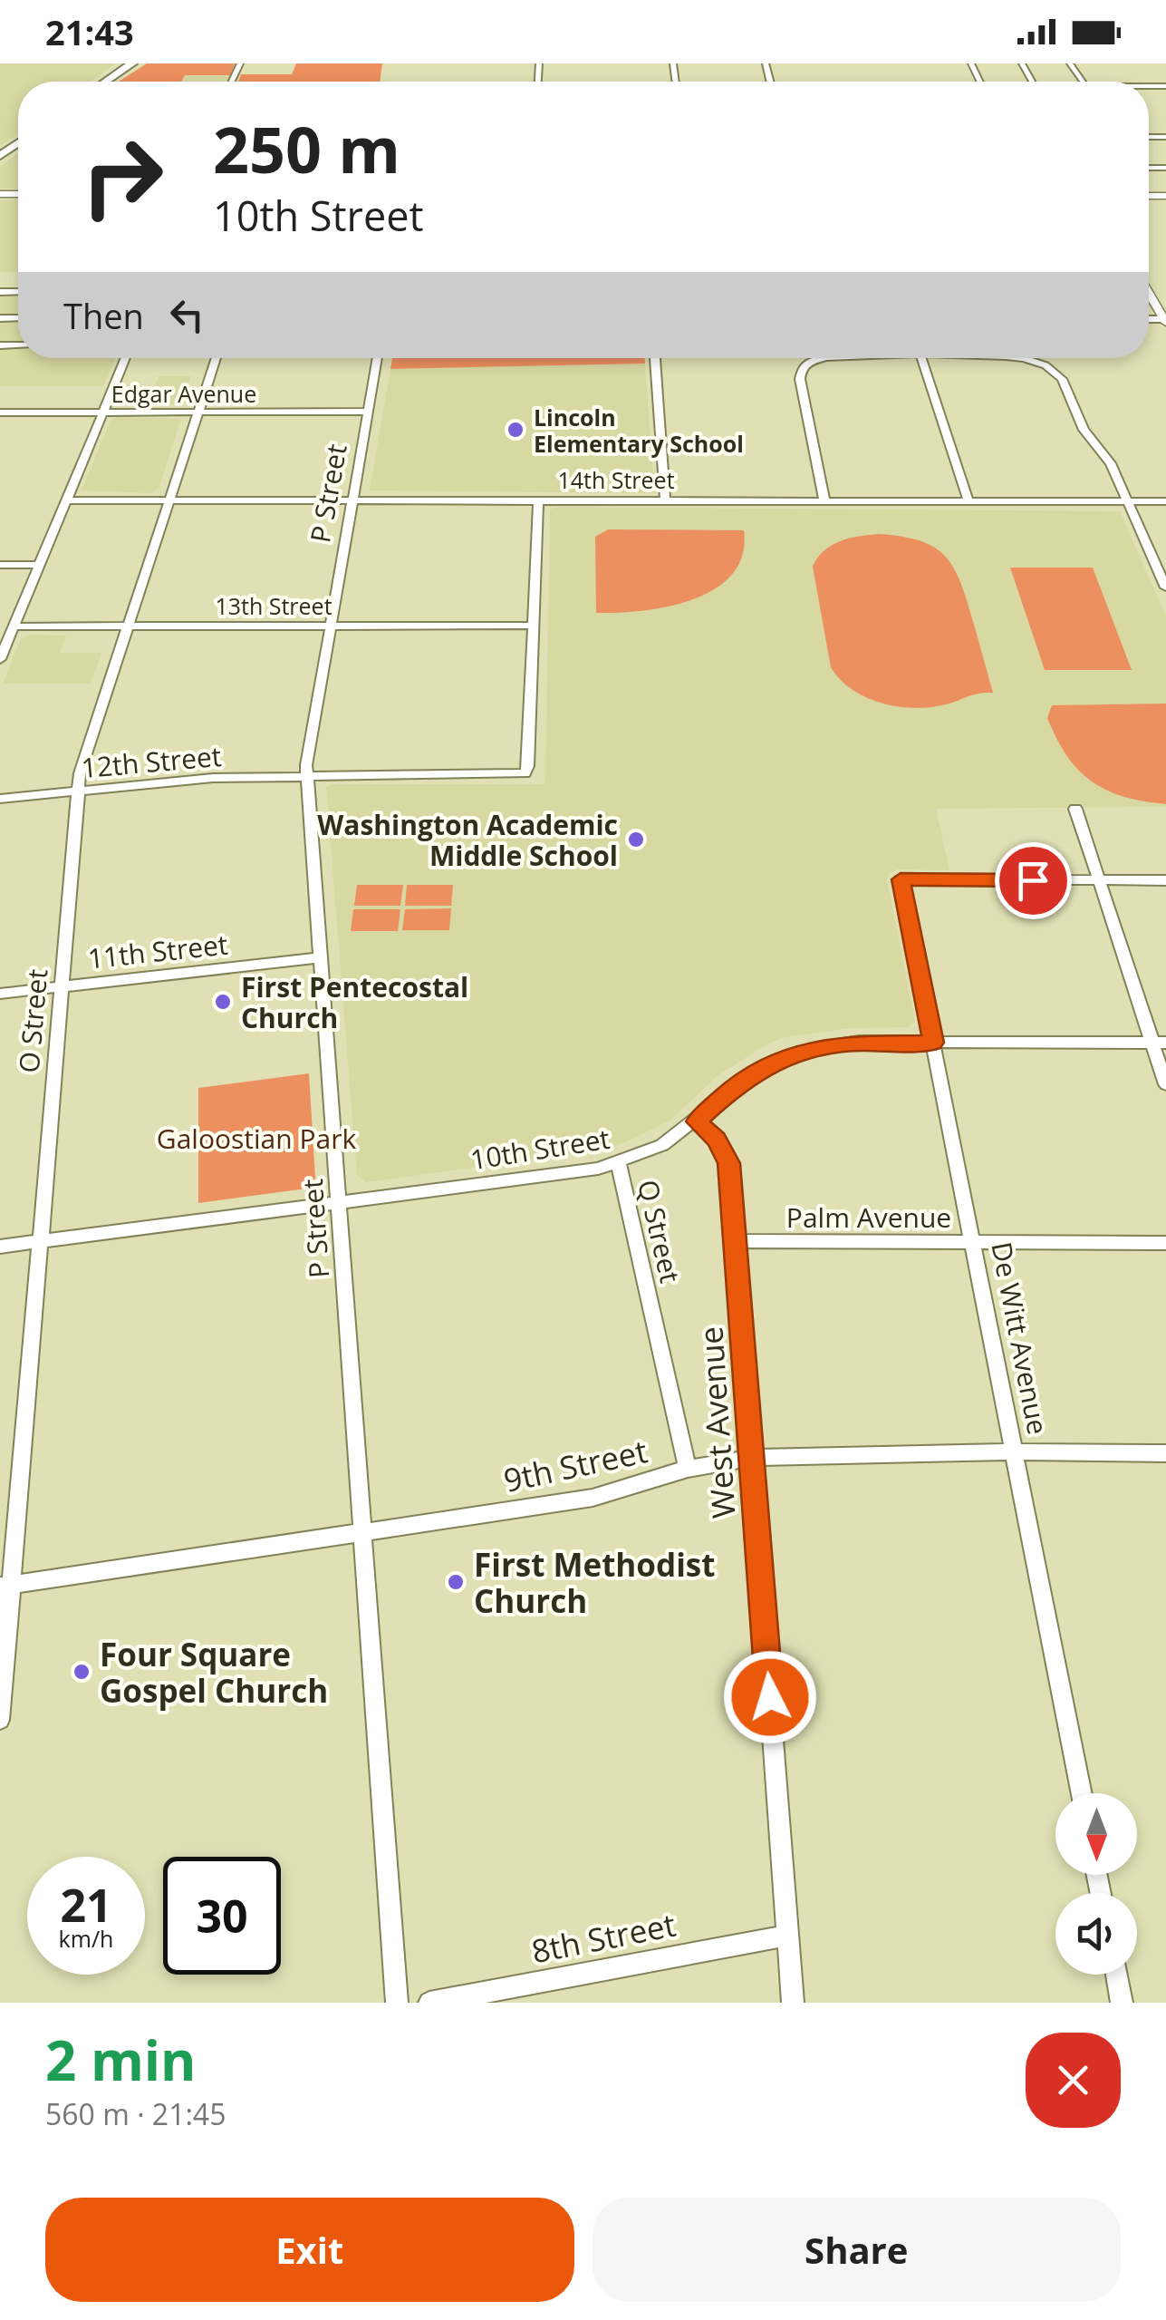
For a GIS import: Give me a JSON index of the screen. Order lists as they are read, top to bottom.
{
  "streets": {
    "street": [
      "Edgar Avenue",
      "14th Street",
      "P Street",
      "13th Street",
      "12th Street",
      "11th Street",
      "O Street",
      "10th Street",
      "Palm Avenue",
      "Q Street",
      "De Witt Avenue",
      "West Avenue",
      "9th Street",
      "8th Street"
    ]
  },
  "crossings": [
    ["Edgar Avenue", "P Street"],
    ["Edgar Avenue", "O Street"],
    ["14th Street", "P Street"],
    ["14th Street", "O Street"],
    ["P Street", "13th Street"],
    ["P Street", "12th Street"],
    ["P Street", "11th Street"],
    ["P Street", "10th Street"],
    ["P Street", "9th Street"],
    ["13th Street", "12th Street"],
    ["13th Street", "O Street"],
    ["12th Street", "O Street"],
    ["11th Street", "O Street"],
    ["O Street", "10th Street"],
    ["O Street", "9th Street"],
    ["10th Street", "Q Street"],
    ["10th Street", "De Witt Avenue"],
    ["10th Street", "West Avenue"],
    ["Palm Avenue", "De Witt Avenue"],
    ["Palm Avenue", "West Avenue"],
    ["Q Street", "9th Street"],
    ["De Witt Avenue", "9th Street"],
    ["West Avenue", "9th Street"],
    ["West Avenue", "8th Street"]
  ],
  "parks": ["Galoostian Park"],
  "places": [
    "Lincoln Elementary School",
    "Washington Academic Middle School",
    "First Pentecostal Church",
    "First Methodist Church",
    "Four Square Gospel Church"
  ],
  "north": "bottom",
  "page": {
    "status": "21:43",
    "turn": ["250 m", "10th Street"],
    "then": "Then",
    "speed": "21 km/h",
    "limit": "30",
    "heading": ["2 min", "560 m · 21:45"],
    "buttons": ["Exit", "Share"]
  }
}
